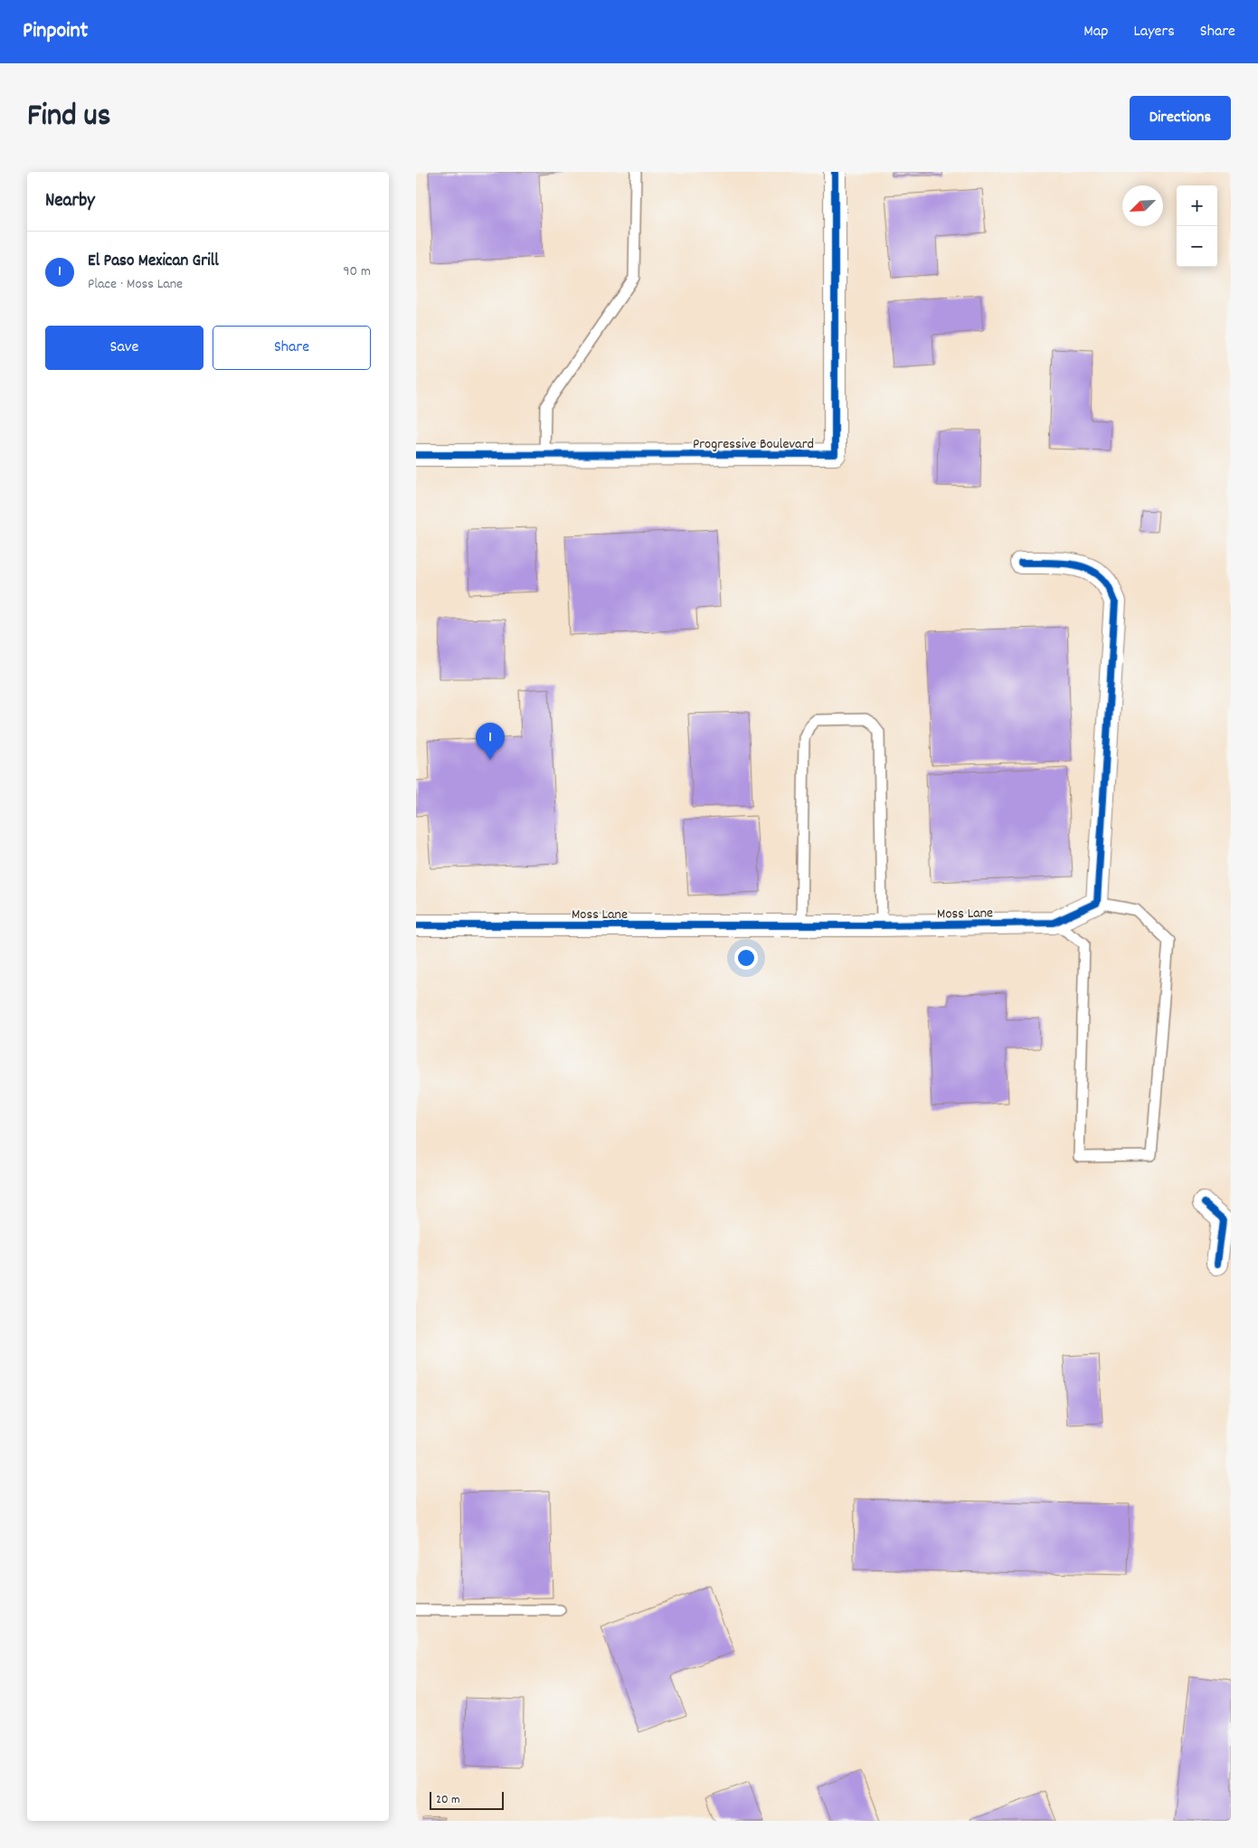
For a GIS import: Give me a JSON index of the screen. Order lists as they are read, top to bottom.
{
  "streets": {
    "street": ["Progressive Boulevard", "Moss Lane"]
  },
  "scale_bar": "20 m",
  "north": "bottom left",
  "page": {
    "header": "Pinpoint",
    "nav": ["Map", "Layers", "Share"],
    "title": "Find us",
    "buttons": [
      "Directions",
      ["Save", "Share"]
    ],
    "heading": "Nearby",
    "map_buttons": ["+", "−"],
    "list": [
      {
        "mark": "1",
        "name": "El Paso Mexican Grill",
        "note": "Place · Moss Lane",
        "value": "90 m"
      }
    ],
    "pins": "1",
    "scale": "20 m"
  }
}
